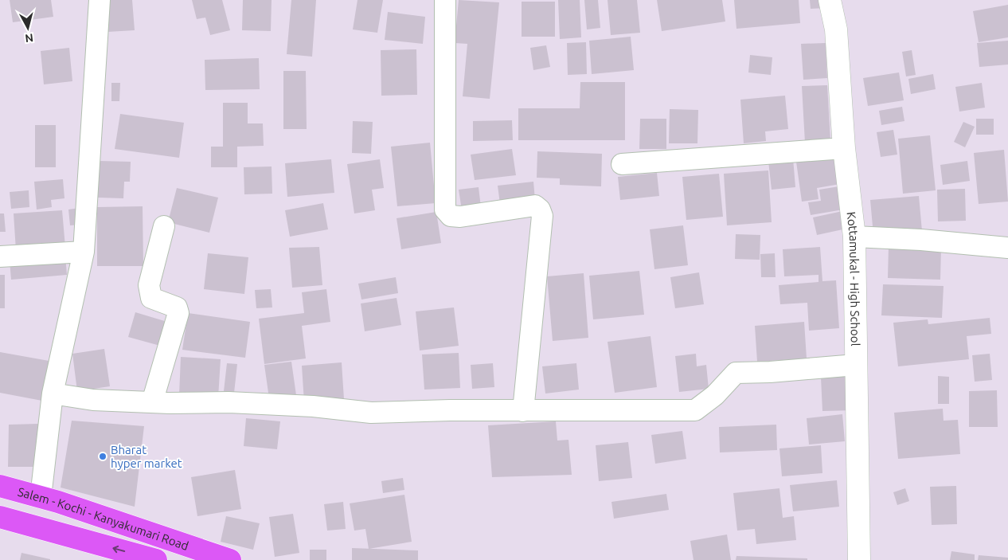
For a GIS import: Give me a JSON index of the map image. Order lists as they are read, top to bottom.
{
  "streets": {
    "main road": ["Kottamukal - High School", "Salem - Kochi - Kanyakumari Road"]
  },
  "places": ["Bharat hyper market"],
  "north": "bottom"
}
